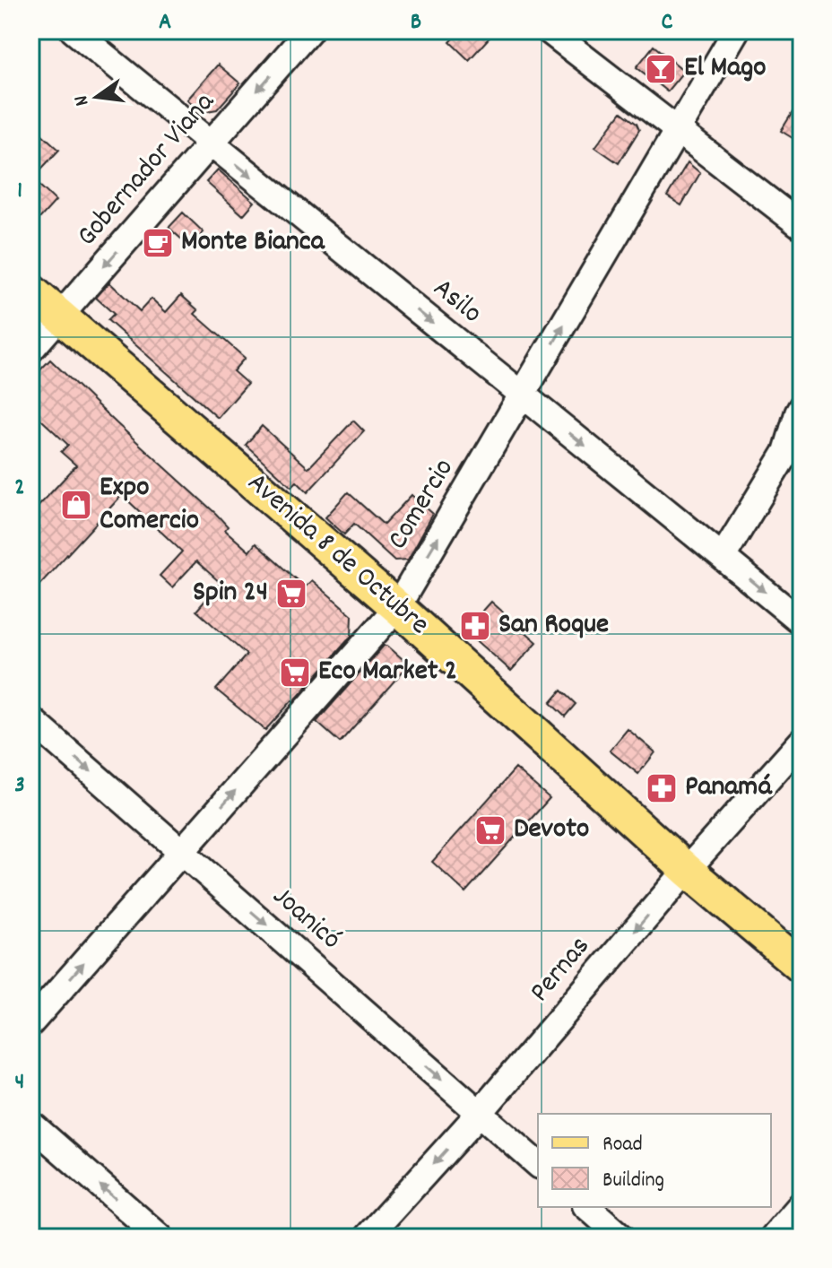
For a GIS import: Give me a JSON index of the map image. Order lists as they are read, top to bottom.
{
  "streets": {
    "main road": ["Avenida 8 de Octubre"],
    "street": [
      "Gobernador Viana",
      "Asilo",
      "Comercio",
      "Joanicó",
      "Pernas"
    ]
  },
  "crossings": [
    ["Gobernador Viana", "Asilo"],
    ["Gobernador Viana", "Avenida 8 de Octubre"],
    ["Asilo", "Comercio"],
    ["Comercio", "Avenida 8 de Octubre"],
    ["Comercio", "Joanicó"],
    ["Avenida 8 de Octubre", "Pernas"],
    ["Joanicó", "Pernas"]
  ],
  "one_way": [
    "Gobernador Viana",
    "Asilo",
    "Comercio",
    "Joanicó",
    "Pernas"
  ],
  "places": {
    "bar": ["El Mago"],
    "cafe": ["Monte Bianca"],
    "shop": ["Expo Comercio"],
    "supermarket": ["Spin 24", "Eco Market 2", "Devoto"],
    "pharmacy": ["San Roque", "Panamá"]
  },
  "legend": ["Road", "Building"],
  "north": "left",
  "grid": {
    "columns": ["A", "B", "C"],
    "rows": [
      "1",
      "2",
      "3",
      "4"
    ]
  }
}
